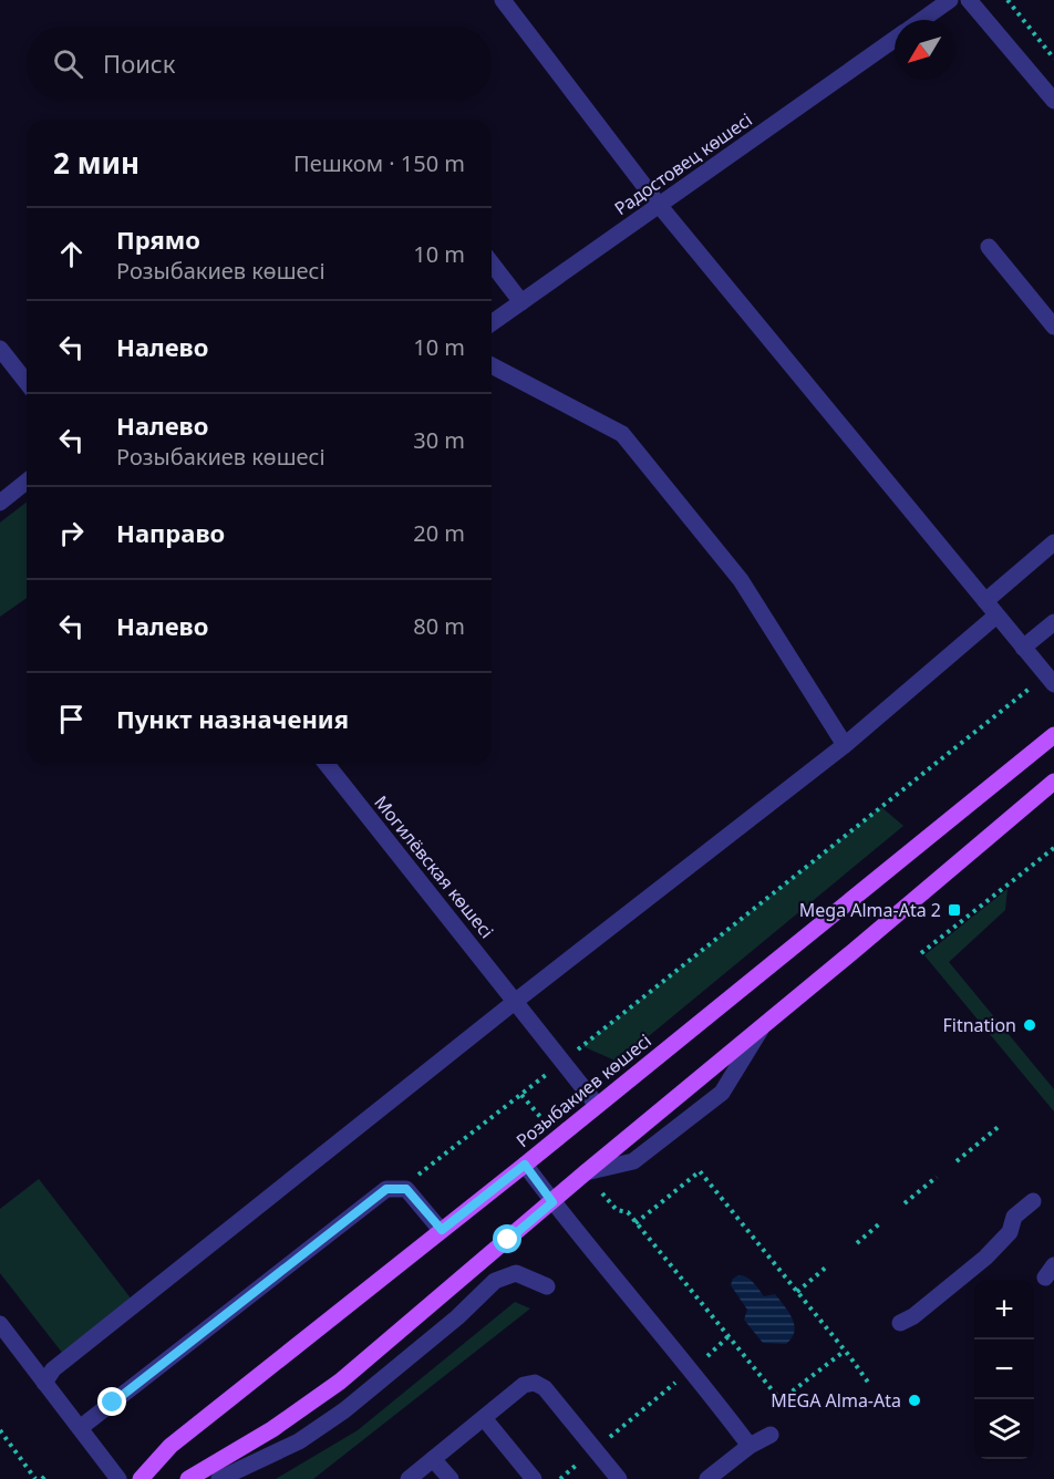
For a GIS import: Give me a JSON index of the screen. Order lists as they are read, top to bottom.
{
  "streets": {
    "main road": ["Розыбакиев көшесі"],
    "street": ["Радостовец көшесі", "Могилёвская көшесі"]
  },
  "crossings": [
    ["Могилёвская көшесі", "Розыбакиев көшесі"]
  ],
  "places": {
    "transit": ["Mega Alma-Ata 2"],
    "other": ["Fitnation", "MEGA Alma-Ata"]
  },
  "north": "bottom left",
  "page": {
    "search": "Поиск",
    "heading": ["2 мин", "Пешком · 150 m"],
    "list": [
      ["Прямо", "Розыбакиев көшесі", "10 m"],
      ["Налево", "10 m"],
      ["Налево", "Розыбакиев көшесі", "30 m"],
      ["Направо", "20 m"],
      ["Налево", "80 m"],
      "Пункт назначения"
    ],
    "map_buttons": ["+", "−"]
  }
}
